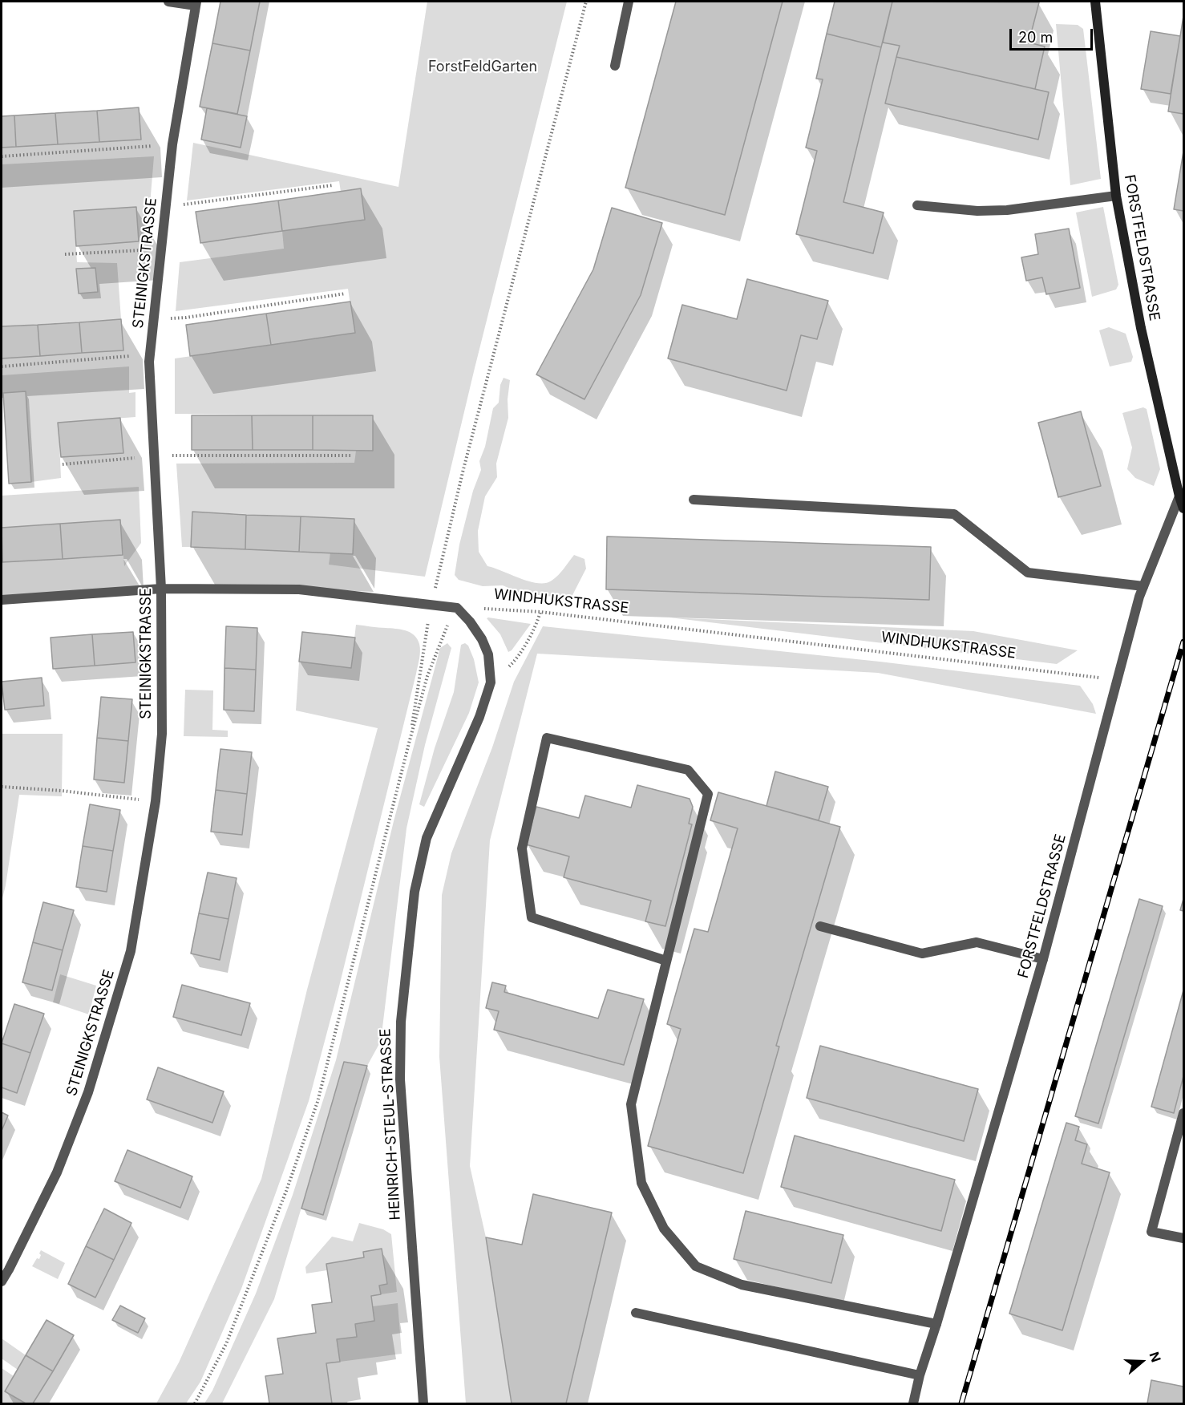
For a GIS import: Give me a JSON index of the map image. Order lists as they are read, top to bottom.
{
  "streets": {
    "street": ["FORSTFELDSTRASSE", "STEINIGKSTRASSE", "HEINRICH-STEUL-STRASSE"],
    "path": ["WINDHUKSTRASSE"]
  },
  "crossings": [
    ["FORSTFELDSTRASSE", "WINDHUKSTRASSE"],
    ["WINDHUKSTRASSE", "HEINRICH-STEUL-STRASSE"]
  ],
  "parks": ["ForstFeldGarten"],
  "scale_bar": "20 m",
  "north": "right"
}
